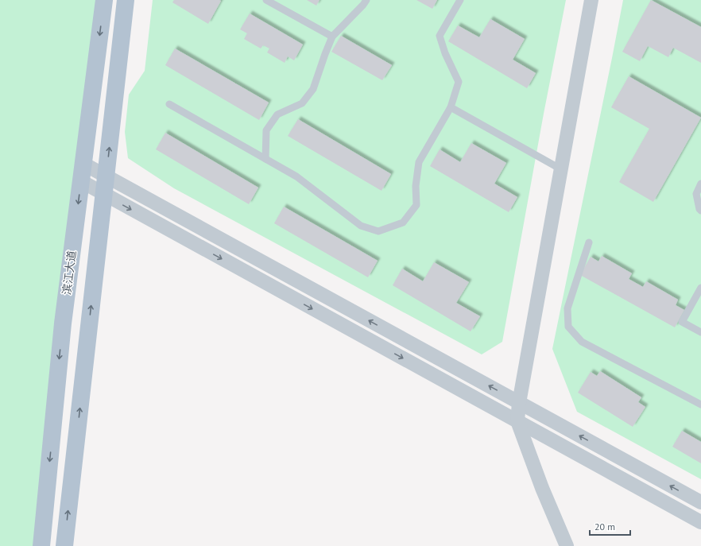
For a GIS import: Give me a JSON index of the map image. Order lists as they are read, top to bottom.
{
  "streets": {
    "main road": ["滨江大道"]
  },
  "scale_bar": "20 m"
}
